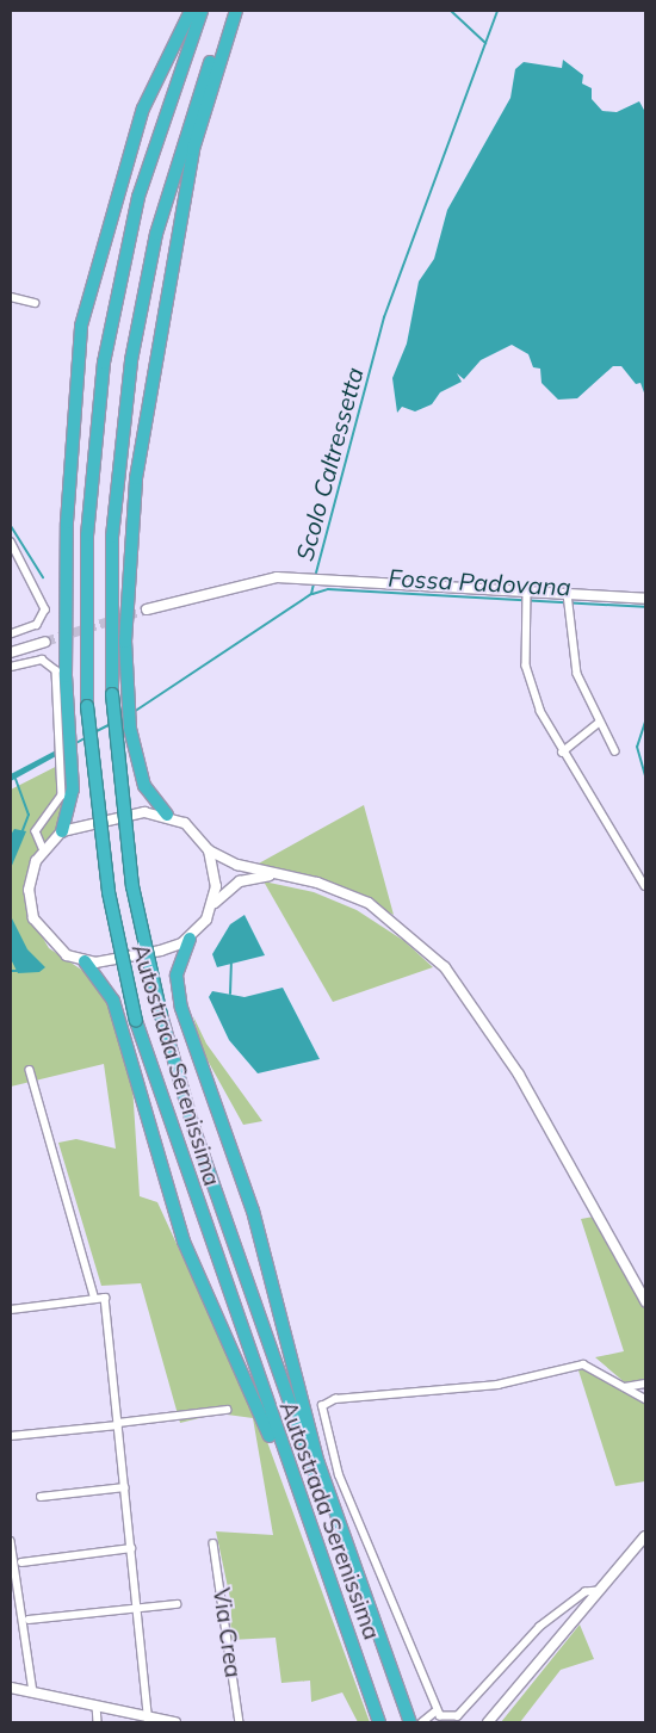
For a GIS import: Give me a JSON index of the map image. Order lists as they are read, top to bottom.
{
  "streets": {
    "highway": ["Autostrada Serenissima"],
    "street": ["Via Crea"]
  },
  "water": ["Scolo Caltressetta", "Fossa Padovana"]
}
